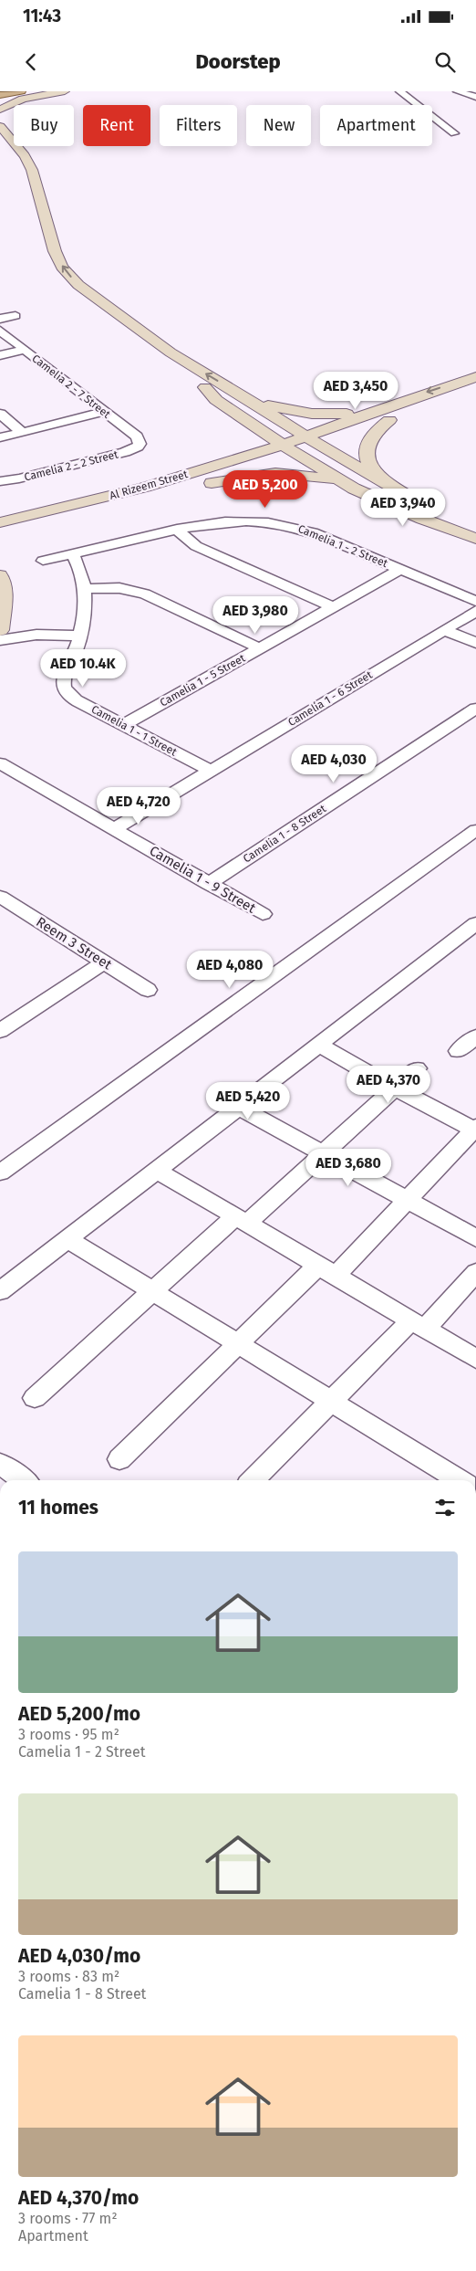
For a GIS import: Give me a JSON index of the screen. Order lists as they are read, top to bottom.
{
  "streets": {
    "street": [
      "Camelia 2 - 7 Street",
      "Camelia 2 - 2 Street",
      "Al Rizeem Street",
      "Camelia 1 - 2 Street",
      "Camelia 1 - 5 Street",
      "Camelia 1 - 6 Street",
      "Camelia 1 - 1 Street",
      "Camelia 1 - 8 Street",
      "Camelia 1 - 9 Street",
      "Reem 3 Street"
    ]
  },
  "crossings": [
    ["Camelia 2 - 7 Street", "Camelia 2 - 2 Street"],
    ["Camelia 1 - 2 Street", "Camelia 1 - 5 Street"],
    ["Camelia 1 - 2 Street", "Camelia 1 - 1 Street"],
    ["Camelia 1 - 5 Street", "Camelia 1 - 1 Street"],
    ["Camelia 1 - 6 Street", "Camelia 1 - 1 Street"],
    ["Camelia 1 - 6 Street", "Camelia 1 - 9 Street"],
    ["Camelia 1 - 8 Street", "Camelia 1 - 9 Street"]
  ],
  "page": {
    "status": "11:43",
    "header": "Doorstep",
    "chip": [
      "Buy",
      "Rent",
      "Filters",
      "New",
      "Apartment"
    ],
    "price": [
      "AED 3,450",
      "AED 5,200",
      "AED 3,940",
      "AED 3,980",
      "AED 10.4K",
      "AED 4,030",
      "AED 4,720",
      "AED 4,080",
      "AED 4,370",
      "AED 5,420",
      "AED 3,680"
    ],
    "heading": "11 homes",
    "list": [
      {
        "name": "AED 5,200/mo",
        "note": "3 rooms · 95 m² · Camelia 1 - 2 Street"
      },
      {
        "name": "AED 4,030/mo",
        "note": "3 rooms · 83 m² · Camelia 1 - 8 Street"
      },
      {
        "name": "AED 4,370/mo",
        "note": "3 rooms · 77 m² · Apartment"
      }
    ]
  }
}
